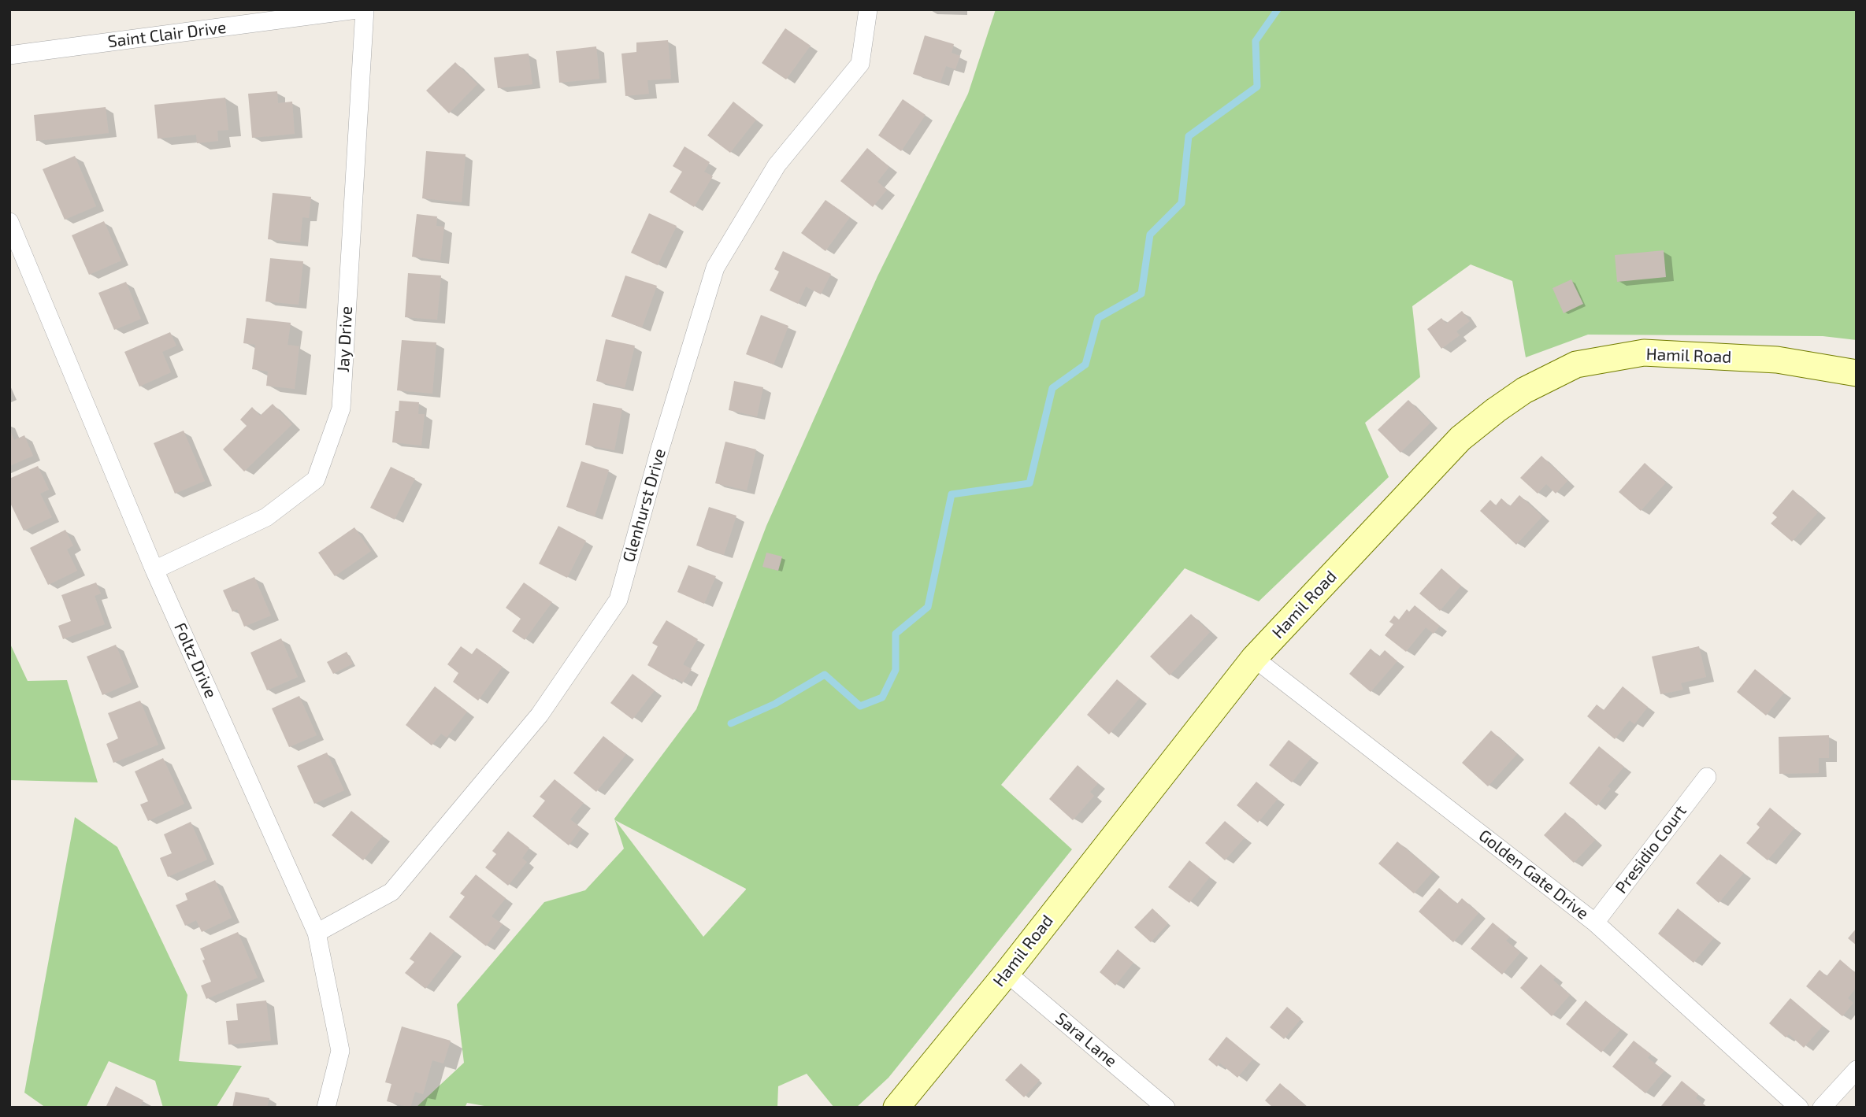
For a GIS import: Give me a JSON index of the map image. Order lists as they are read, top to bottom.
{
  "streets": {
    "street": [
      "Saint Clair Drive",
      "Jay Drive",
      "Hamil Road",
      "Glenhurst Drive",
      "Foltz Drive",
      "Presidio Court",
      "Golden Gate Drive",
      "Sara Lane"
    ]
  },
  "crossings": [
    ["Jay Drive", "Foltz Drive"],
    ["Hamil Road", "Golden Gate Drive"],
    ["Hamil Road", "Sara Lane"],
    ["Glenhurst Drive", "Foltz Drive"],
    ["Presidio Court", "Golden Gate Drive"]
  ]
}
